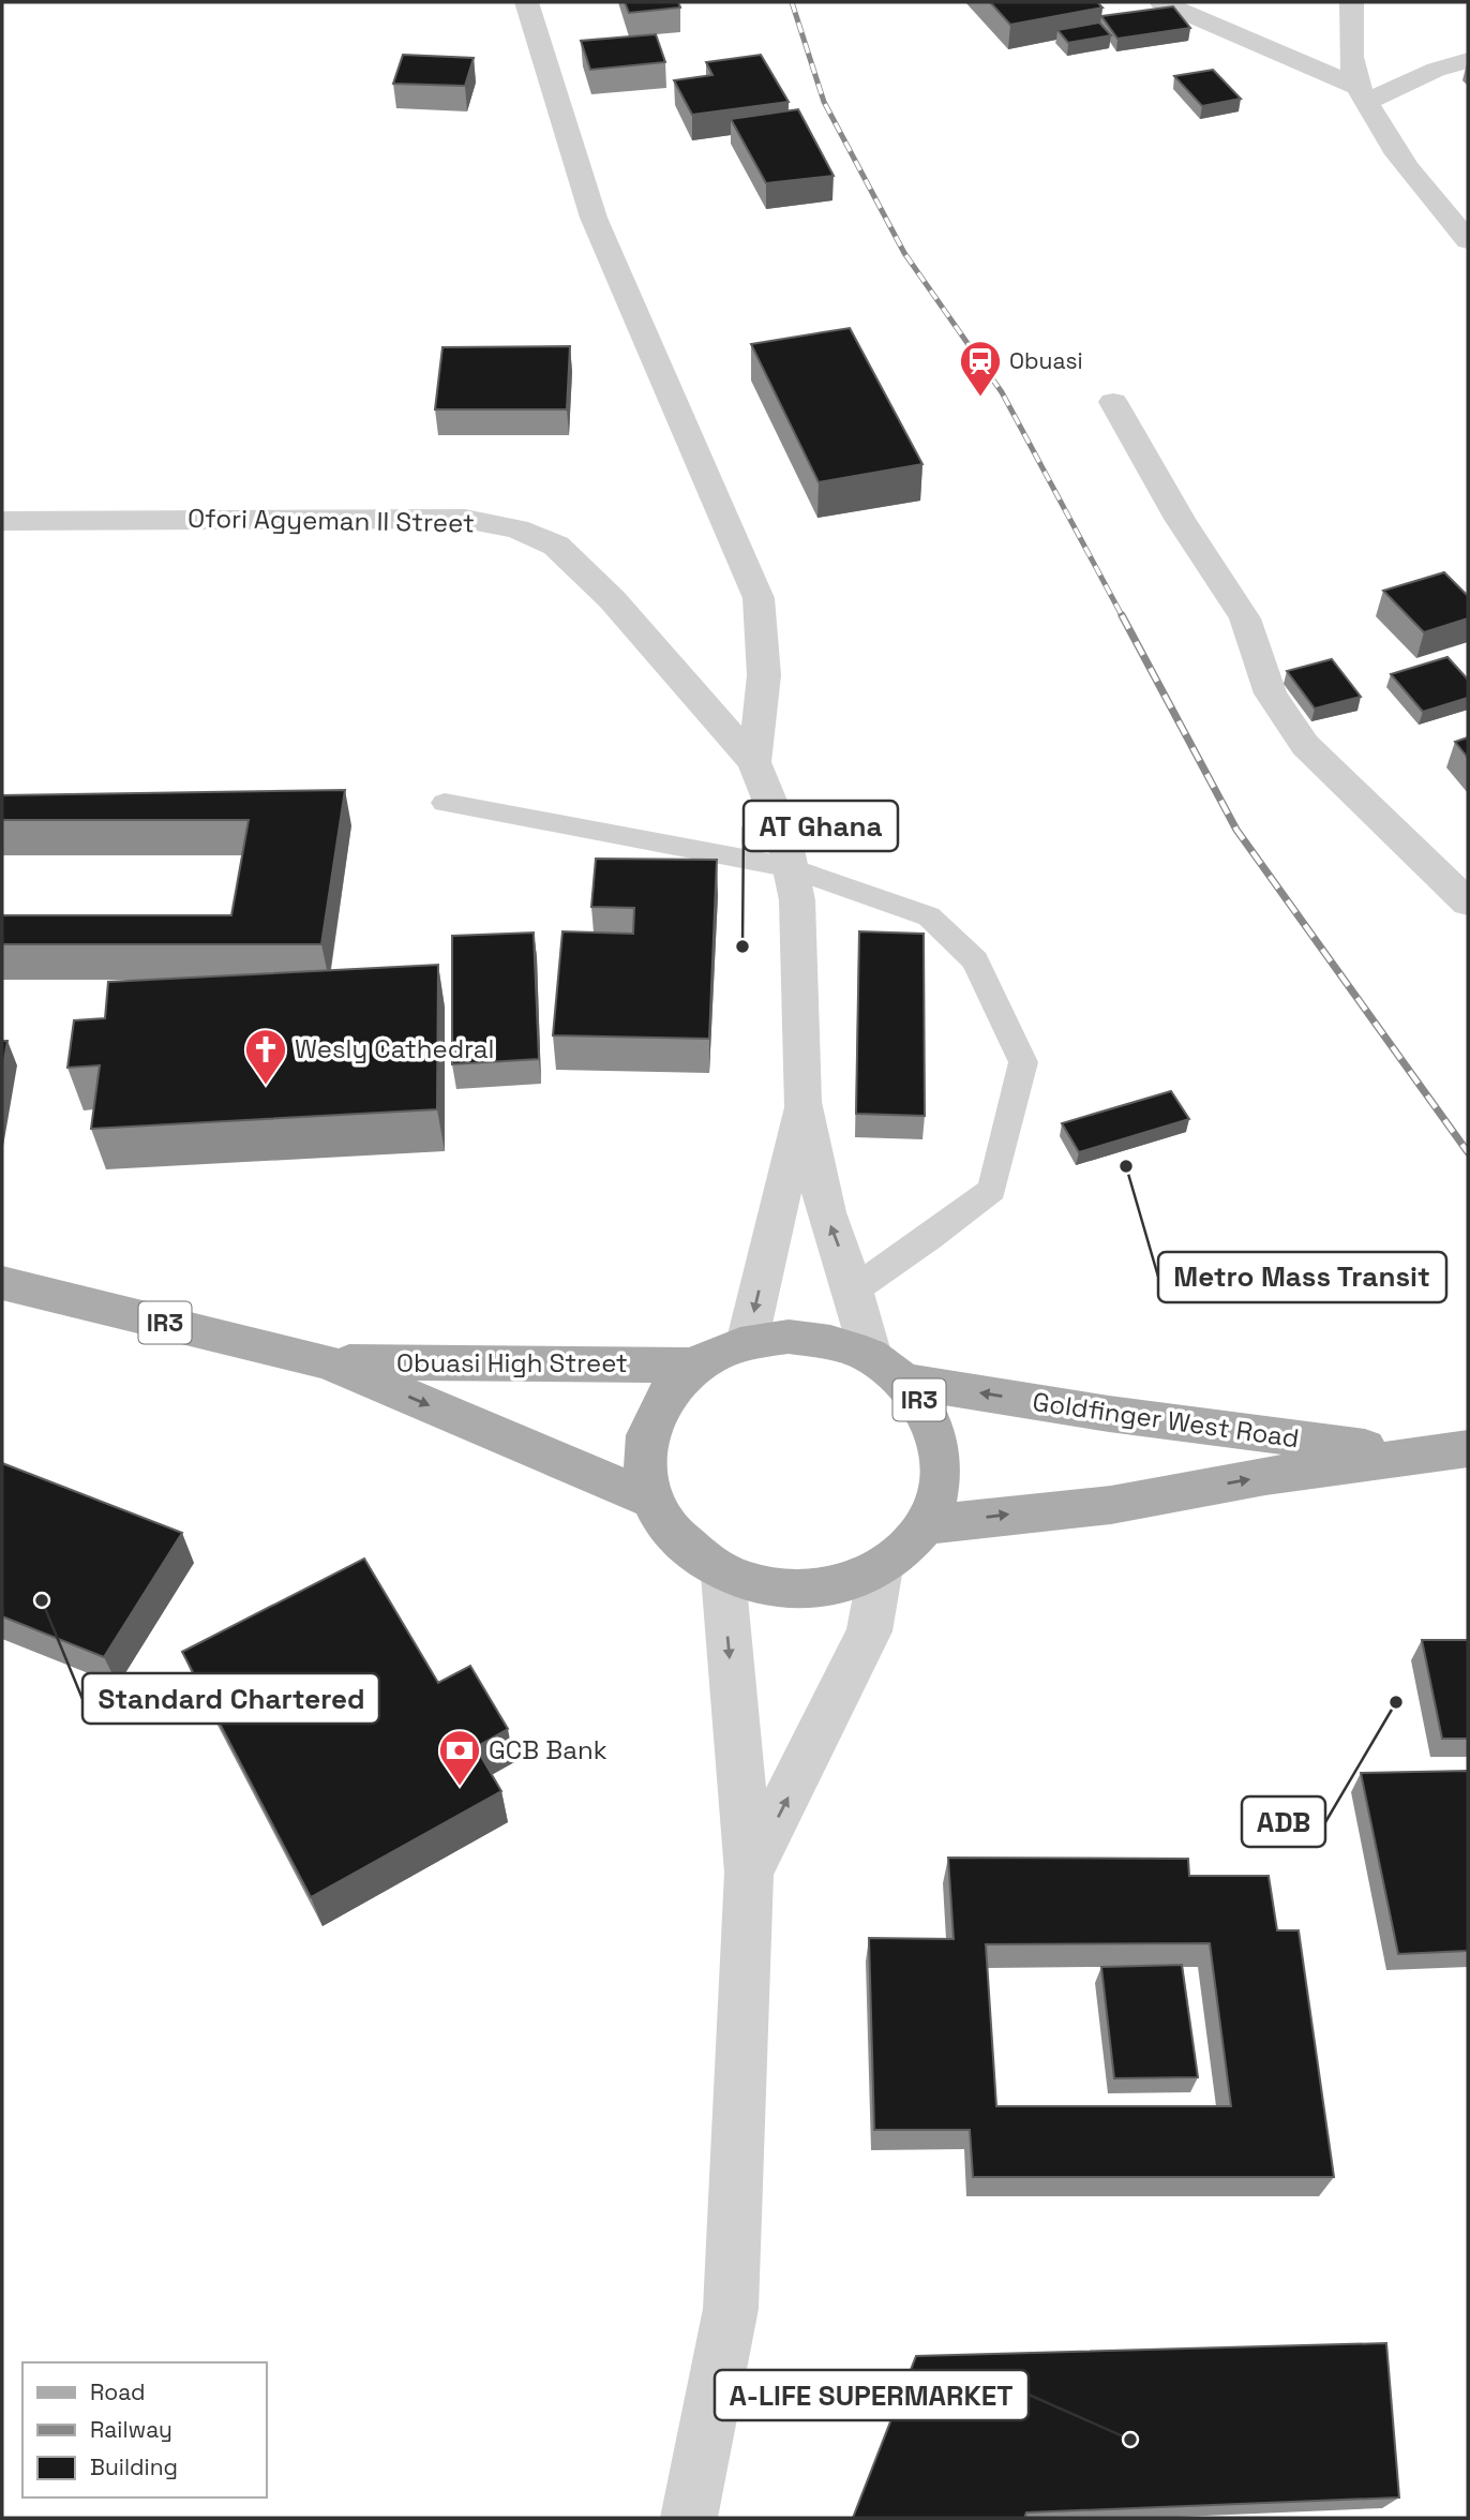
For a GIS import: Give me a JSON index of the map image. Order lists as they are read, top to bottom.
{
  "streets": {
    "main road": ["IR3", "Obuasi High Street", "Goldfinger West Road"],
    "street": ["Ofori Agyeman II Street"]
  },
  "crossings": [
    ["Ofori Agyeman II Street", "IR3"],
    ["Ofori Agyeman II Street", "Goldfinger West Road"],
    ["IR3", "Obuasi High Street"],
    ["IR3", "Goldfinger West Road"]
  ],
  "places": {
    "station": ["Obuasi"],
    "other": [
      "AT Ghana",
      "Metro Mass Transit",
      "Standard Chartered",
      "ADB",
      "A-LIFE SUPERMARKET"
    ],
    "church": ["Wesly Cathedral"],
    "bank": ["GCB Bank"]
  },
  "legend": ["Road", "Railway", "Building"]
}
